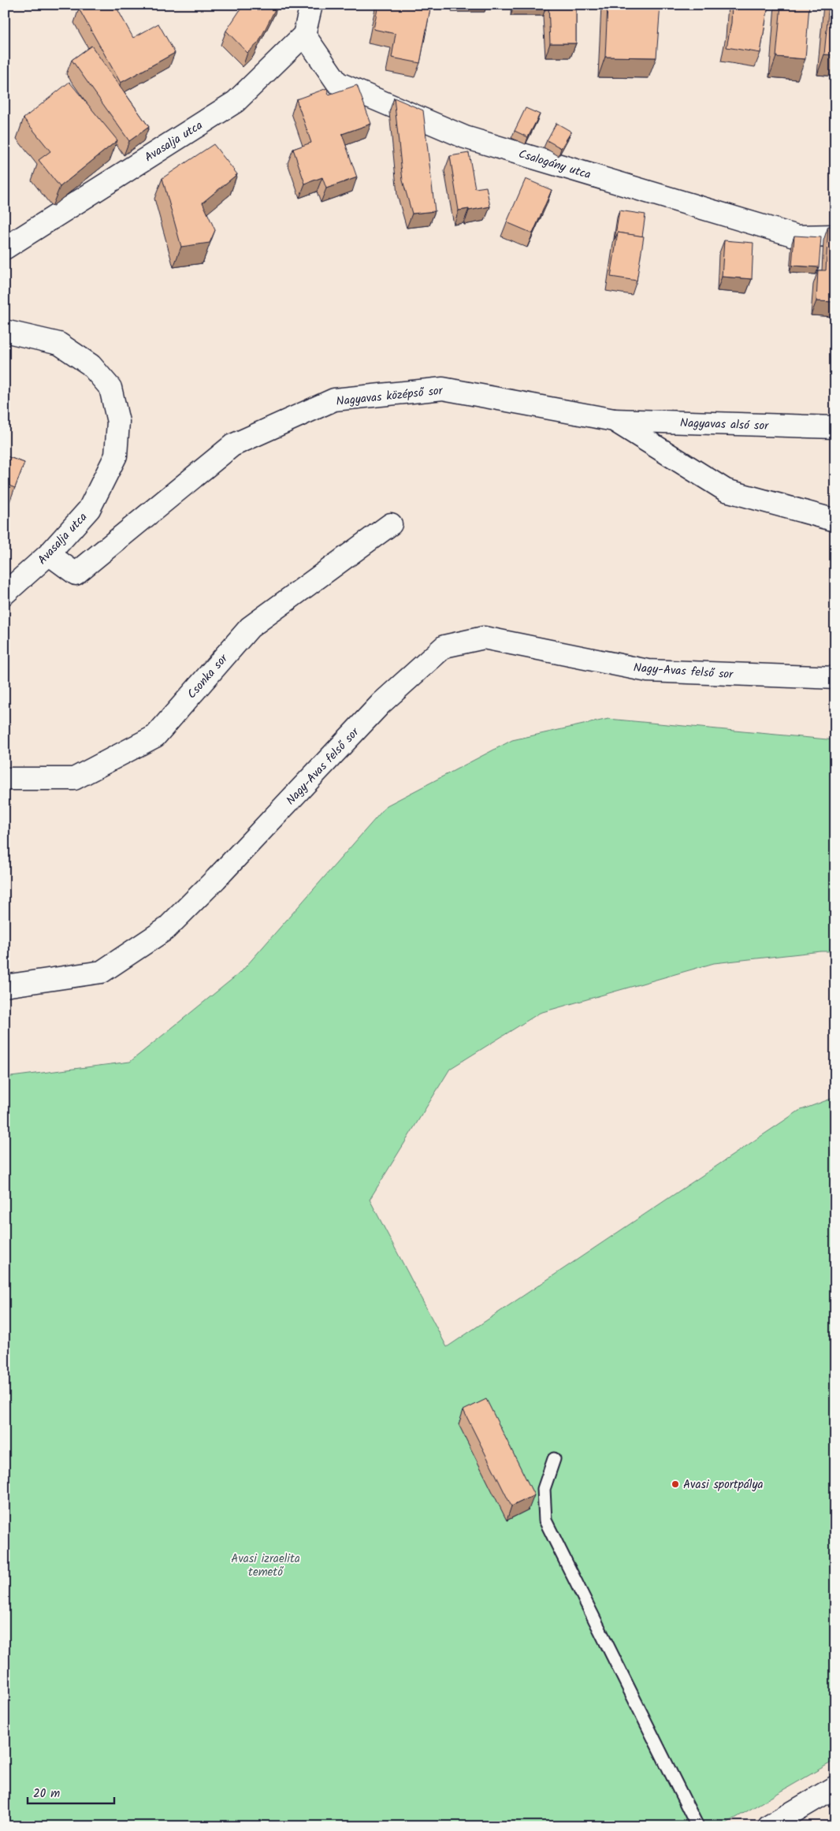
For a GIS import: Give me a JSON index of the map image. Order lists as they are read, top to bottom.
{
  "streets": {
    "street": [
      "Avasalja utca",
      "Csalogány utca",
      "Nagyavas középső sor",
      "Nagyavas alsó sor",
      "Nagy-Avas felső sor",
      "Csonka sor"
    ]
  },
  "crossings": [
    ["Avasalja utca", "Csalogány utca"],
    ["Avasalja utca", "Nagyavas középső sor"],
    ["Nagyavas középső sor", "Nagyavas alsó sor"]
  ],
  "parks": ["Avasi izraelita temető"],
  "places": ["Avasi sportpálya"],
  "scale_bar": "20 m"
}
